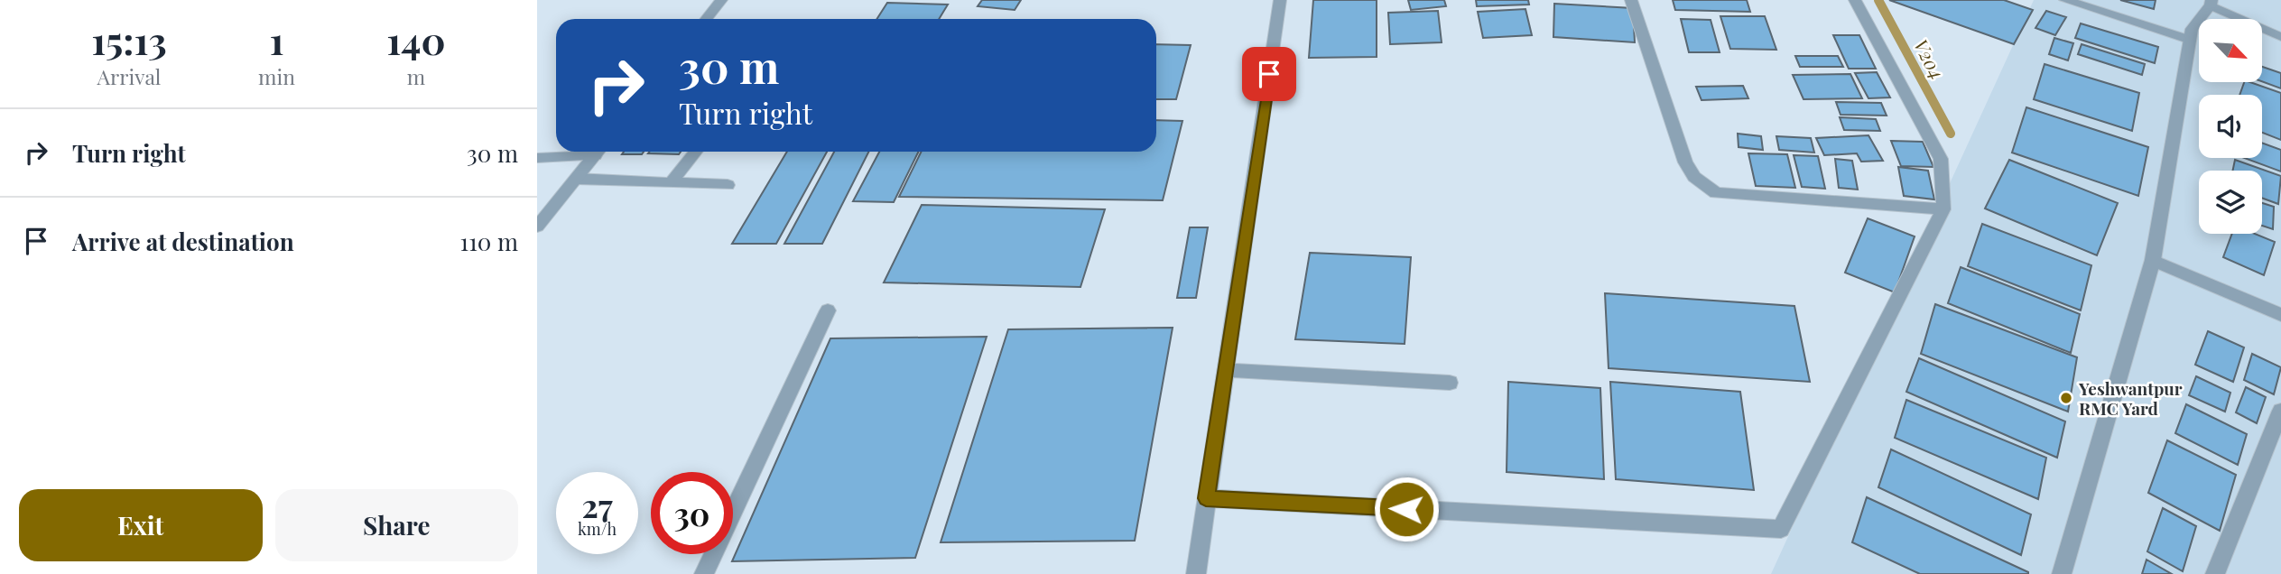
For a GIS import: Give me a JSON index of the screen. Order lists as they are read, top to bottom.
{
  "water": ["V204"],
  "places": ["Yeshwantpur RMC Yard"],
  "north": "bottom right",
  "page": {
    "eta": [
      "15:13",
      "Arrival",
      "1",
      "min",
      "140",
      "m"
    ],
    "turn": ["30 m", "Turn right"],
    "list": [
      {
        "name": "Turn right",
        "value": "30 m"
      },
      {
        "name": "Arrive at destination",
        "value": "110 m"
      }
    ],
    "speed": "27 km/h",
    "limit": "30",
    "buttons": ["Exit", "Share"]
  }
}
